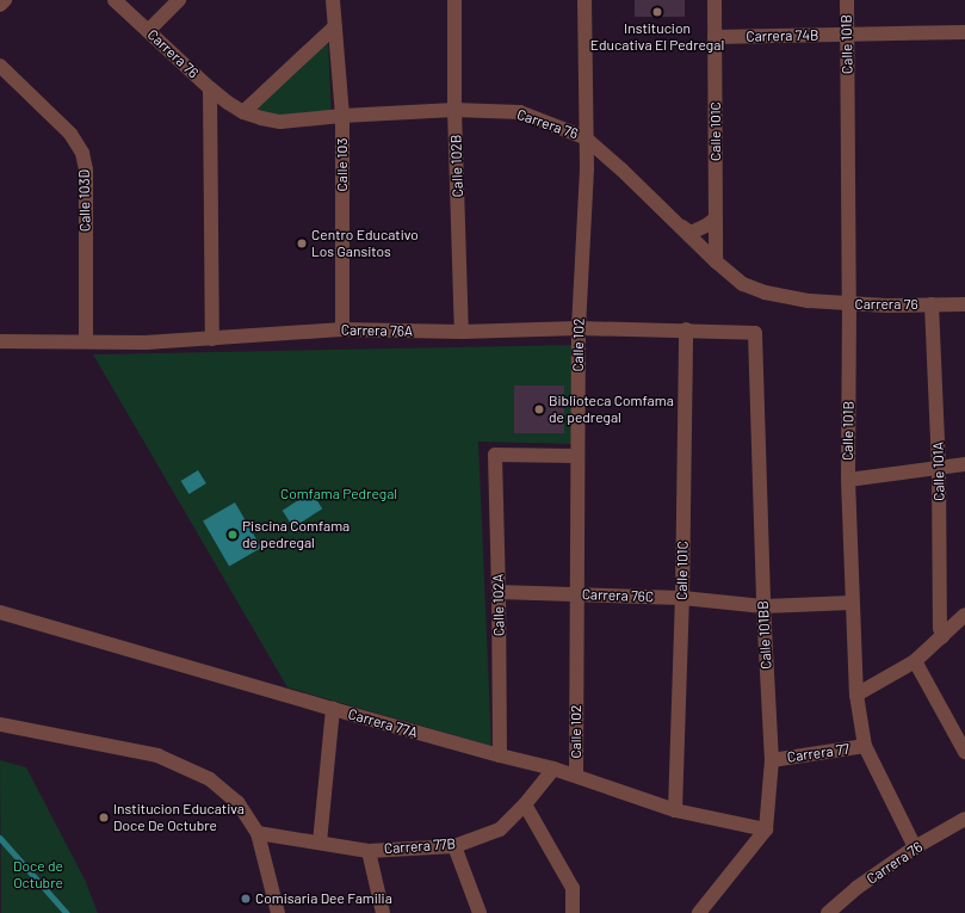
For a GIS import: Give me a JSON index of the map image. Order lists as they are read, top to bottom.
{
  "streets": {
    "street": [
      "Carrera 74B",
      "Calle 101B",
      "Carrera 76",
      "Calle 101C",
      "Calle 103",
      "Calle 102B",
      "Calle 103D",
      "Carrera 76A",
      "Calle 102",
      "Calle 101A",
      "Carrera 76C",
      "Calle 102A",
      "Calle 101BB",
      "Carrera 77A",
      "Carrera 77",
      "Carrera 77B"
    ]
  },
  "crossings": [
    ["Carrera 74B", "Calle 101B"],
    ["Carrera 74B", "Calle 101C"],
    ["Calle 101B", "Carrera 76"],
    ["Calle 101B", "Carrera 76C"],
    ["Calle 101B", "Carrera 77"],
    ["Carrera 76", "Calle 101C"],
    ["Carrera 76", "Calle 103"],
    ["Carrera 76", "Calle 102B"],
    ["Carrera 76", "Calle 102"],
    ["Carrera 76", "Calle 101A"],
    ["Calle 101C", "Carrera 76A"],
    ["Calle 101C", "Carrera 76C"],
    ["Calle 101C", "Carrera 77A"],
    ["Calle 103", "Carrera 76A"],
    ["Calle 102B", "Carrera 76A"],
    ["Calle 103D", "Carrera 76A"],
    ["Carrera 76A", "Calle 102"],
    ["Carrera 76A", "Calle 101BB"],
    ["Calle 102", "Carrera 76C"],
    ["Calle 102", "Calle 102A"],
    ["Calle 102", "Carrera 77A"],
    ["Carrera 76C", "Calle 102A"],
    ["Carrera 76C", "Calle 101BB"],
    ["Calle 102A", "Carrera 77A"],
    ["Calle 101BB", "Carrera 77A"],
    ["Calle 101BB", "Carrera 77"],
    ["Carrera 77A", "Carrera 77B"]
  ],
  "parks": ["Comfama Pedregal", "Doce de Octubre"],
  "places": [
    "Institucion Educativa El Pedregal",
    "Centro Educativo Los Gansitos",
    "Biblioteca Comfama de pedregal",
    "Piscina Comfama de pedregal",
    "Institucion Educativa Doce De Octubre",
    "Comisaria Dee Familia"
  ]
}
